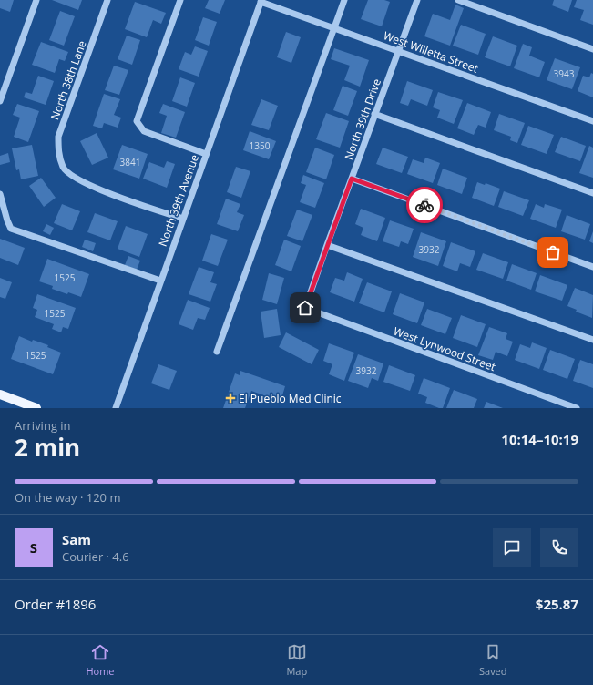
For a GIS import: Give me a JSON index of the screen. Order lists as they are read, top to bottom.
{
  "streets": {
    "street": [
      "West Willetta Street",
      "North 38th Lane",
      "North 39th Drive",
      "North 39th Avenue",
      "West Lynwood Street"
    ]
  },
  "crossings": [
    ["West Willetta Street", "North 39th Drive"],
    ["West Willetta Street", "North 39th Avenue"],
    ["North 38th Lane", "North 39th Avenue"],
    ["North 39th Drive", "West Lynwood Street"]
  ],
  "places": {
    "health": ["El Pueblo Med Clinic"]
  },
  "house_numbers": [
    "3943",
    "1350",
    "3841",
    "3932",
    "1525",
    "1525",
    "1525",
    "3932"
  ],
  "page": {
    "heading": ["2 min", "Arriving in", "10:14–10:19"],
    "panel": [
      "Sam",
      "Courier · 4.6",
      "Order #1896",
      "$25.87"
    ],
    "bar": "On the way · 120 m",
    "round": "S",
    "tabs": ["Home", "Map", "Saved"]
  }
}
